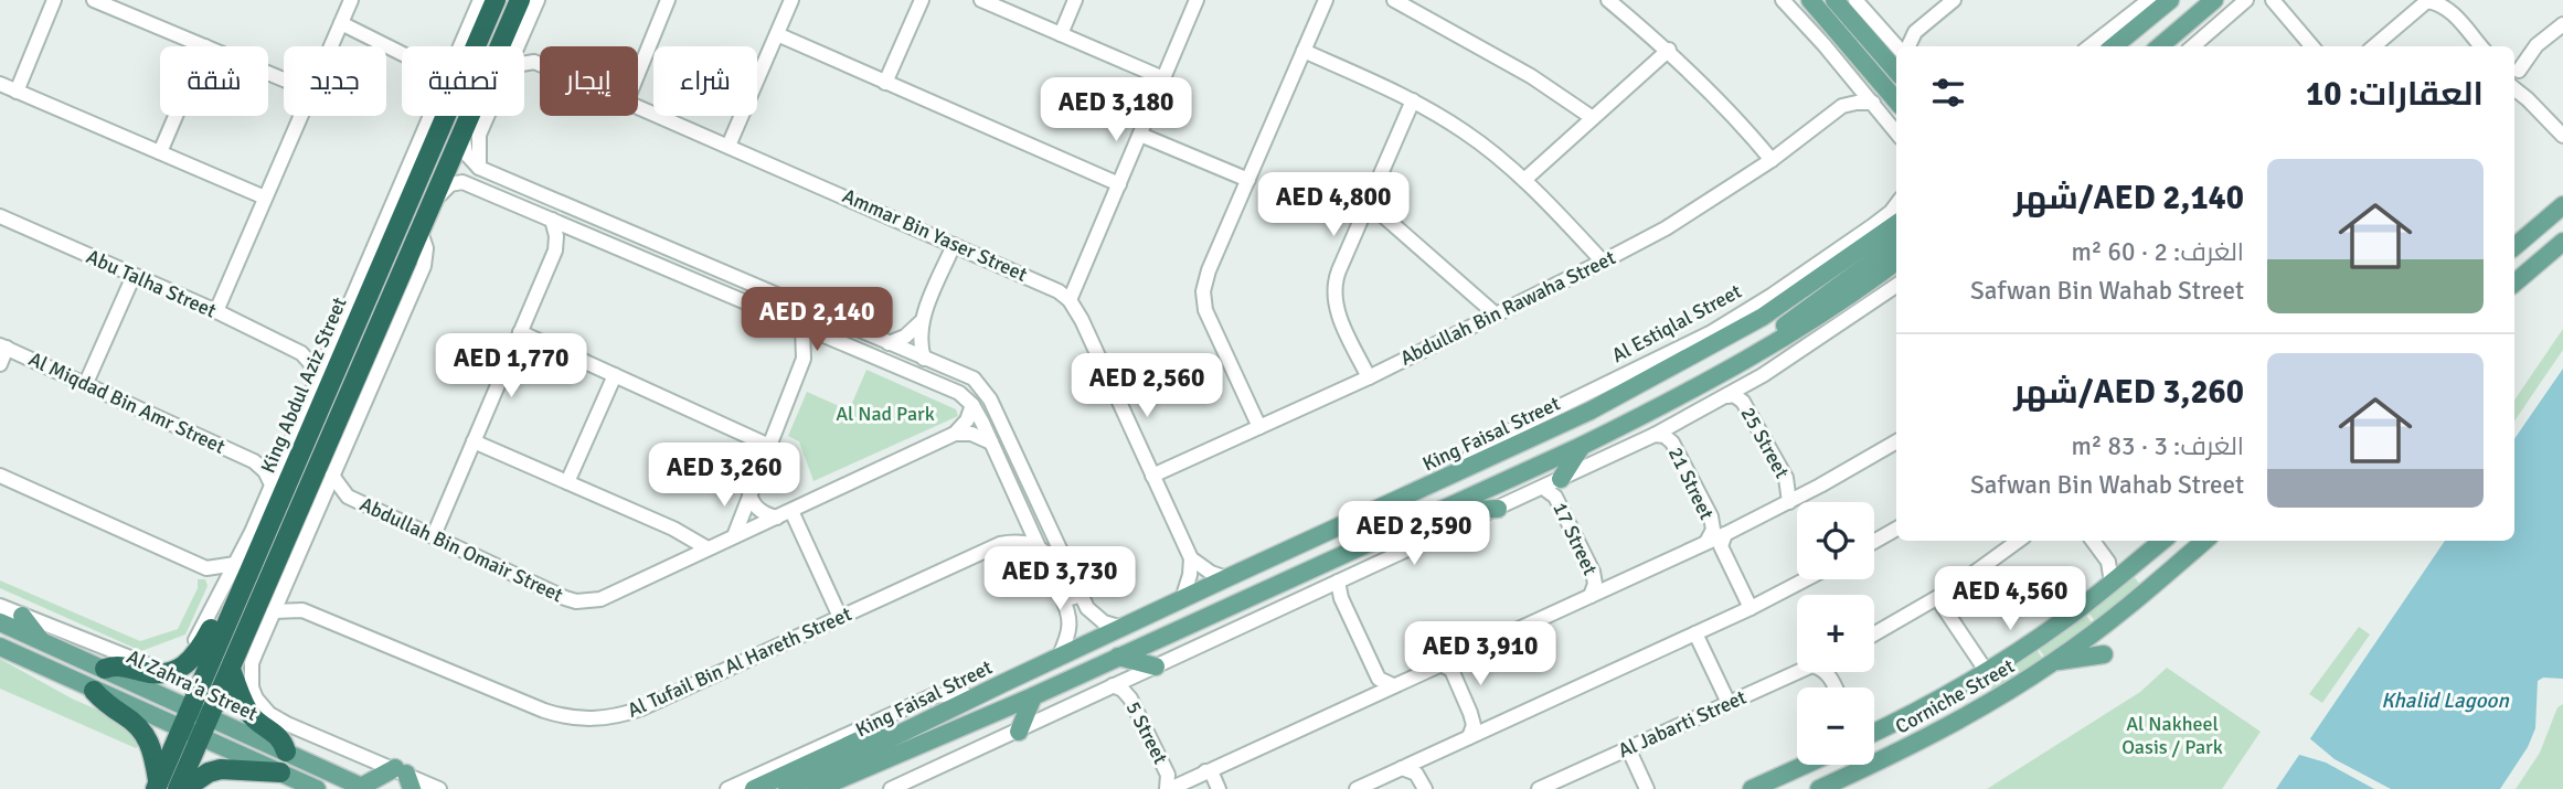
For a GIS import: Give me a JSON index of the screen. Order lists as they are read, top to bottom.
{
  "streets": {
    "highway": ["King Abdul Aziz Street"],
    "main road": ["King Faisal Street", "Al Zahra'a Street", "Corniche Street"],
    "street": [
      "Ammar Bin Yaser Street",
      "Abu Talha Street",
      "Abdullah Bin Rawaha Street",
      "Al Estiqlal Street",
      "Al Miqdad Bin Amr Street",
      "25 Street",
      "21 Street",
      "17 Street",
      "Abdullah Bin Omair Street",
      "Al Tufail Bin Al Hareth Street",
      "Al Jabarti Street",
      "5 Street"
    ]
  },
  "crossings": [
    ["Ammar Bin Yaser Street", "Abdullah Bin Rawaha Street"],
    ["Al Estiqlal Street", "King Faisal Street"],
    ["King Abdul Aziz Street", "Al Miqdad Bin Amr Street"],
    ["King Abdul Aziz Street", "Al Zahra'a Street"],
    ["Al Tufail Bin Al Hareth Street", "Al Zahra'a Street"]
  ],
  "water": ["Khalid Lagoon"],
  "parks": ["Al Nad Park", "Al Nakheel Oasis / Park"],
  "page": {
    "chip": [
      "شراء",
      "إيجار",
      "تصفية",
      "جديد",
      "شقة"
    ],
    "heading": "العقارات: 10",
    "price": [
      "AED 3,180",
      "AED 4,800",
      "AED 2,140",
      "AED 1,770",
      "AED 2,560",
      "AED 3,260",
      "AED 2,590",
      "AED 3,730",
      "AED 4,560",
      "AED 3,910"
    ],
    "list": [
      {
        "name": "AED 2,140/شهر",
        "note": "الغرف: 2 · 60 m² · Safwan Bin Wahab Street"
      },
      {
        "name": "AED 3,260/شهر",
        "note": "الغرف: 3 · 83 m² · Safwan Bin Wahab Street"
      }
    ],
    "map_buttons": ["+", "−"]
  }
}
